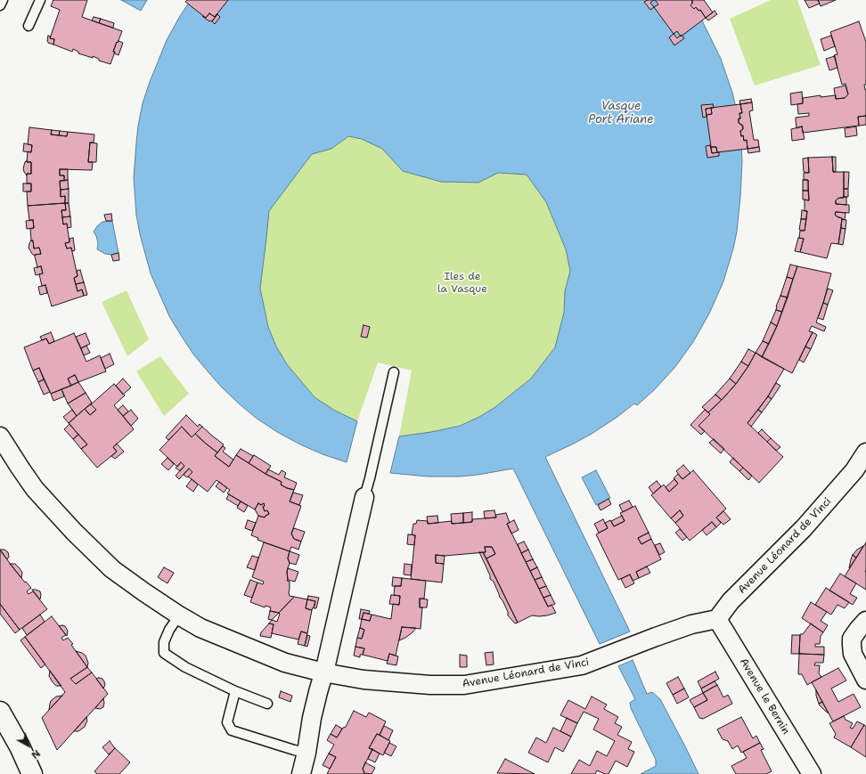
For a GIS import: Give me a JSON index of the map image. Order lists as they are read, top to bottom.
{
  "streets": {
    "street": ["Avenue Léonard de Vinci", "Avenue le Bernin"]
  },
  "crossings": [
    ["Avenue Léonard de Vinci", "Avenue le Bernin"]
  ],
  "water": ["Vasque Port Ariane"],
  "parks": ["Iles de la Vasque"],
  "north": "bottom right"
}
